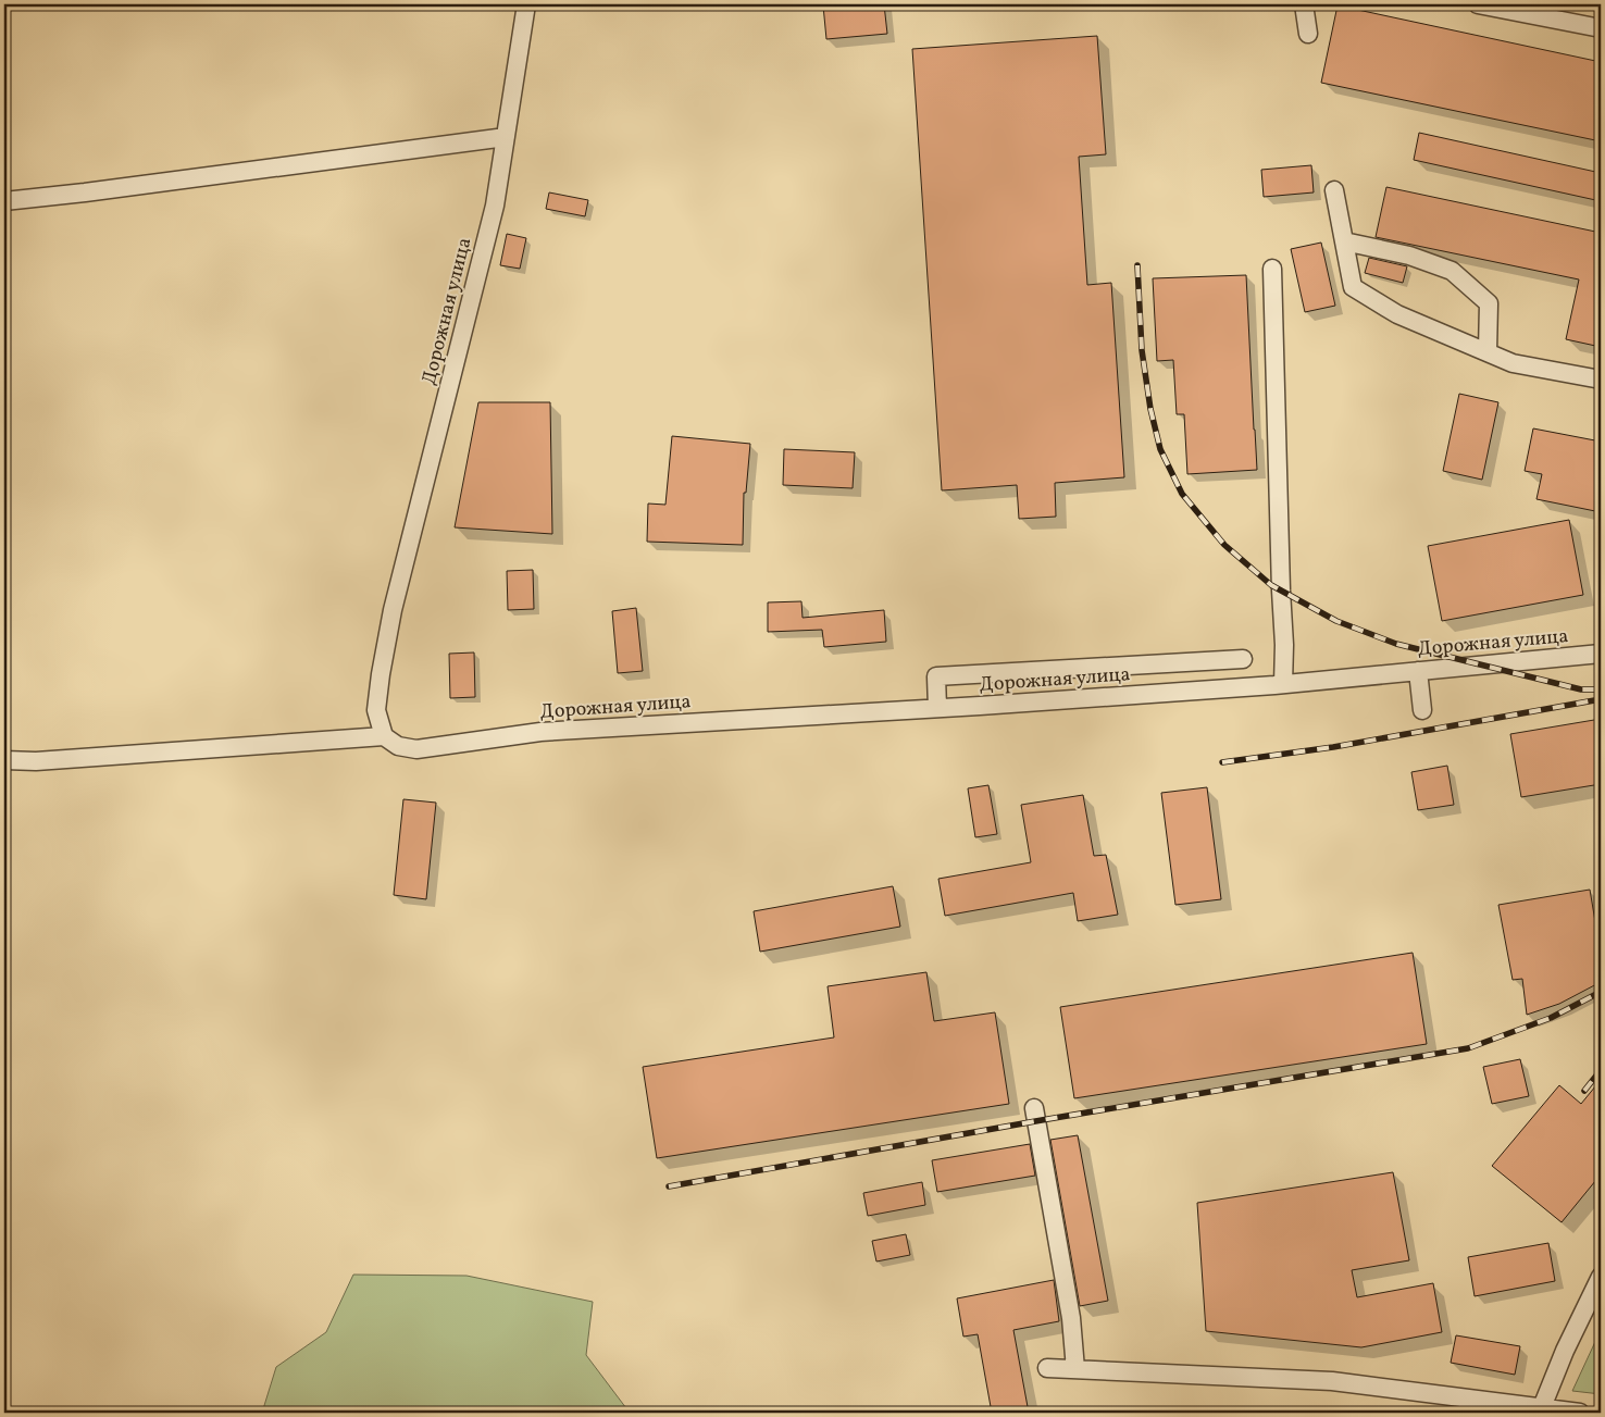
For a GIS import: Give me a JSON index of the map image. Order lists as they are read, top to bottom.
{
  "streets": {
    "street": ["Дорожная улица"]
  }
}
